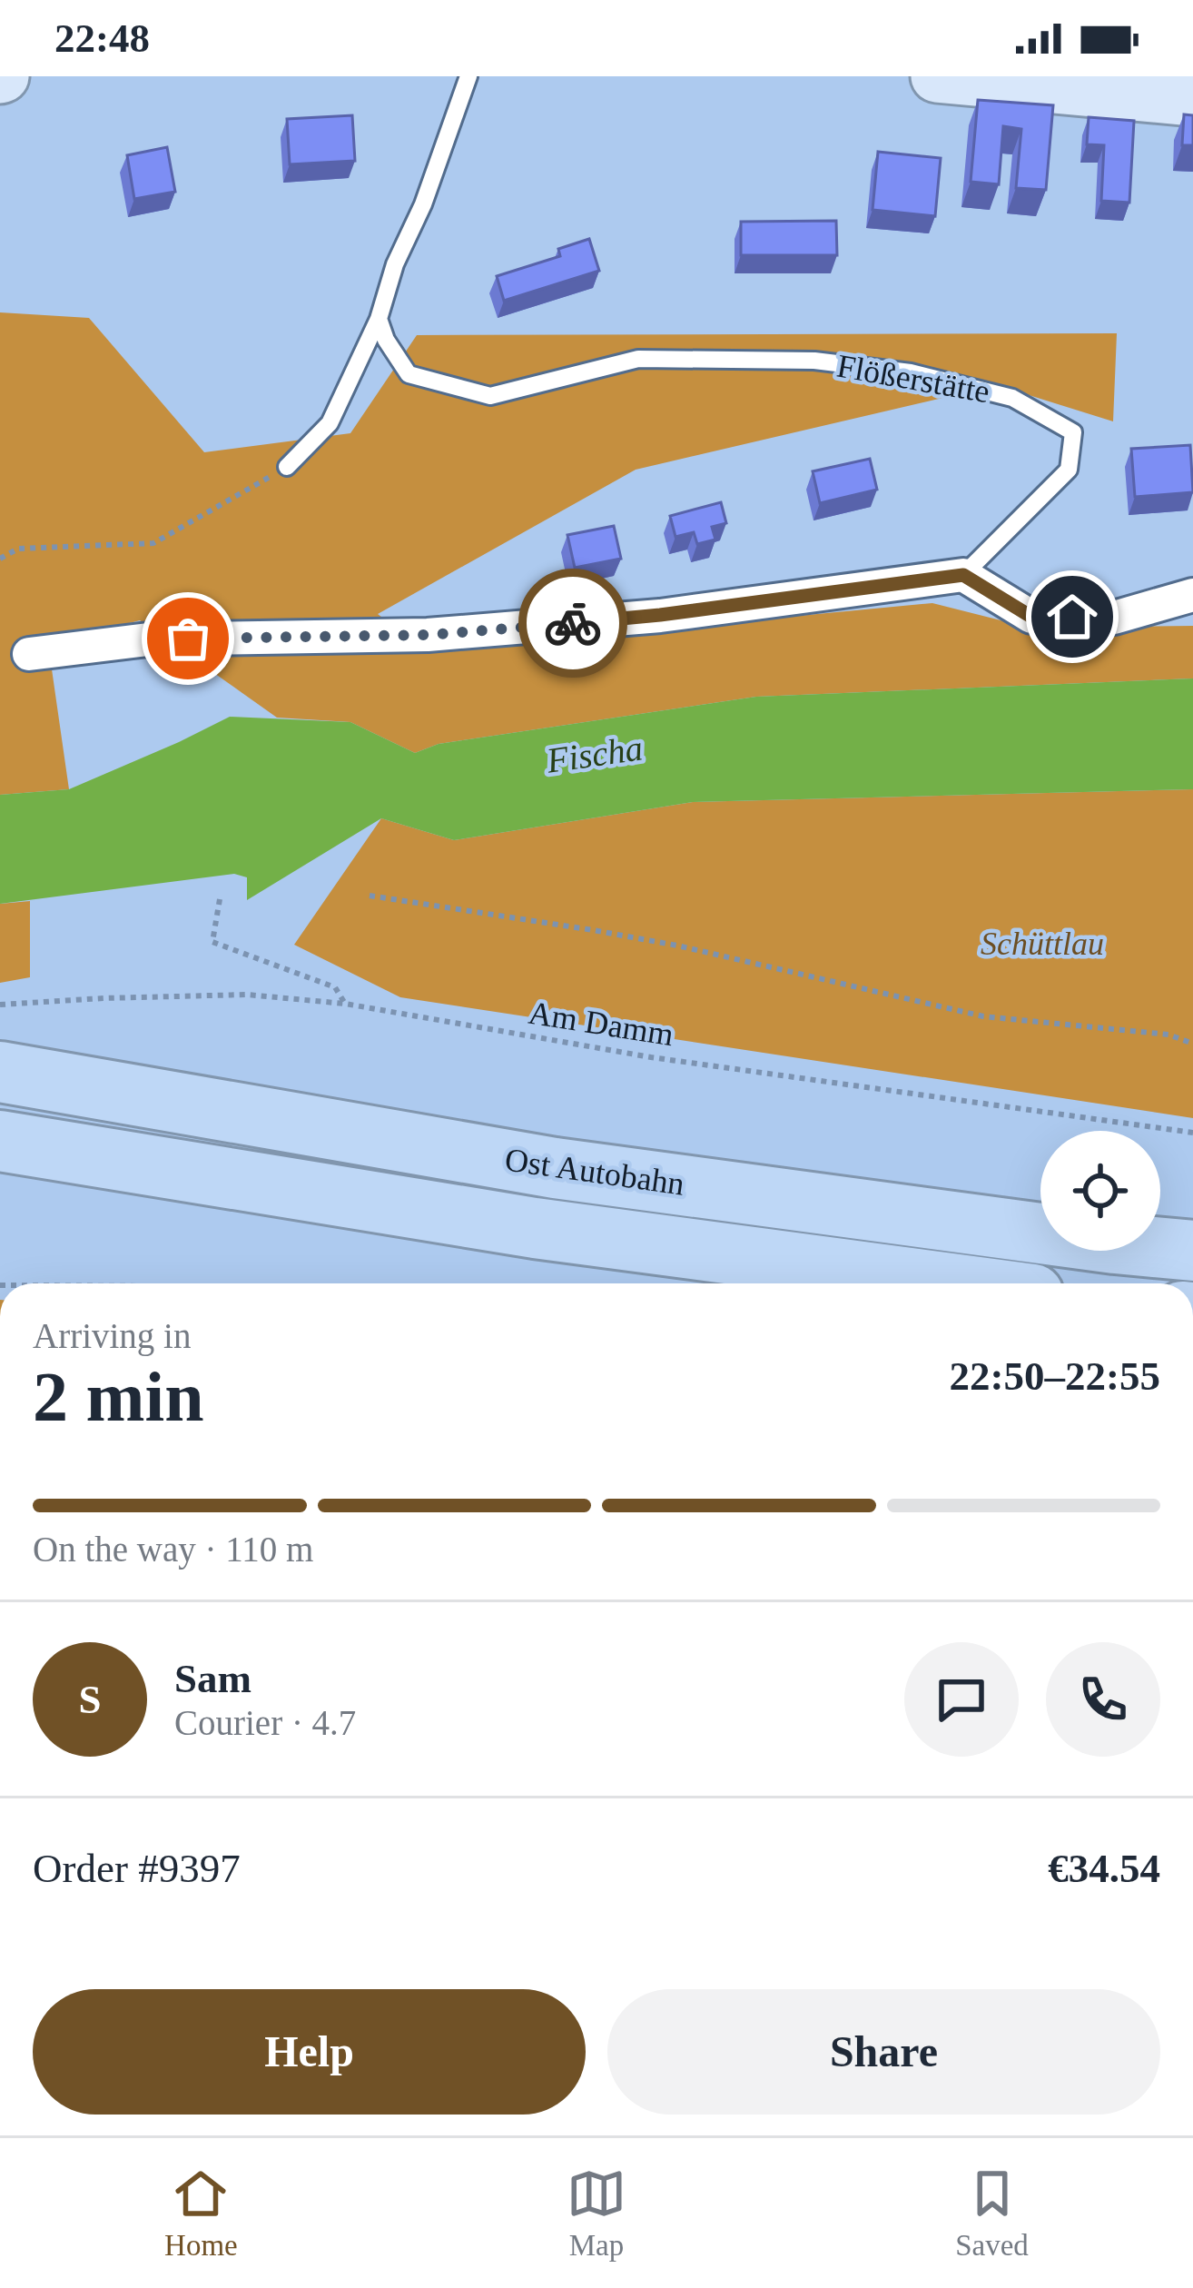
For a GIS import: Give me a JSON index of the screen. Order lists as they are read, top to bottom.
{
  "streets": {
    "highway": ["Ost Autobahn"],
    "lane": ["Flößerstätte"],
    "path": ["Am Damm"]
  },
  "water": ["Fischa"],
  "parks": ["Schüttlau"],
  "page": {
    "status": "22:48",
    "heading": ["2 min", "Arriving in", "22:50–22:55"],
    "panel": [
      "Sam",
      "Courier · 4.7",
      "Order #9397",
      "€34.54"
    ],
    "bar": "On the way · 110 m",
    "round": "S",
    "buttons": ["Help", "Share"],
    "tabs": ["Home", "Map", "Saved"]
  }
}
